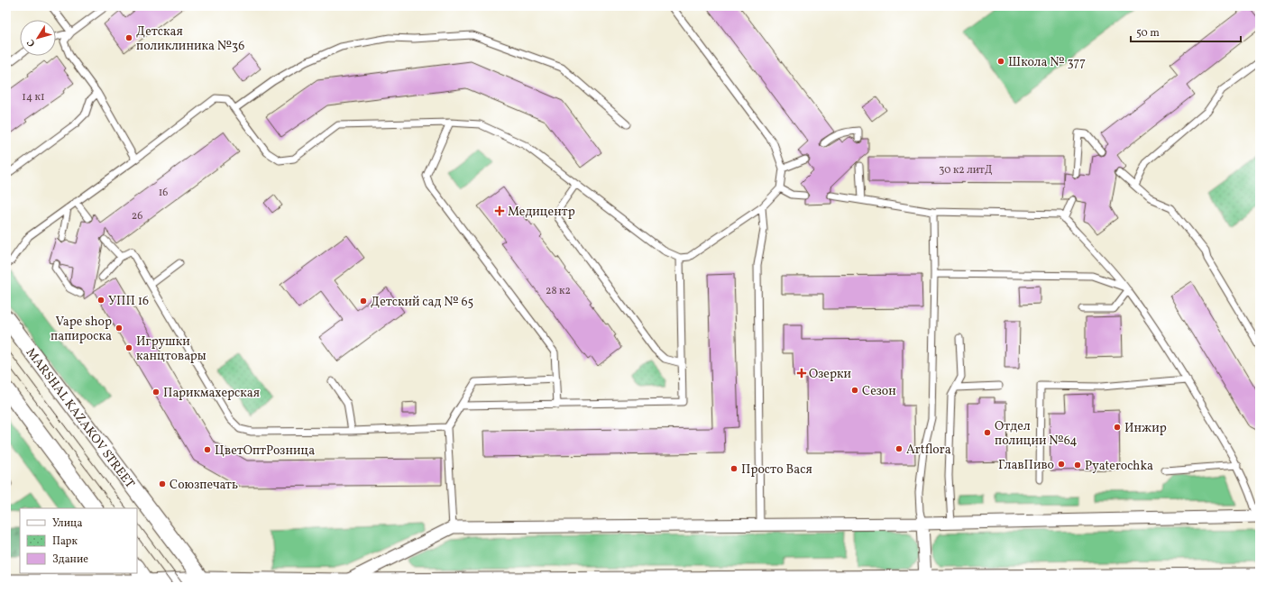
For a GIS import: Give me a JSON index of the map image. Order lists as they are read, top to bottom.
{
  "streets": {
    "street": ["MARSHAL KAZAKOV STREET"]
  },
  "places": {
    "other": [
      "Детская поликлиника №36",
      "Школа № 377",
      "УПП 16",
      "Детский сад № 65",
      "Vape shop папироска",
      "Игрушки канцтовары",
      "Сезон",
      "Парикмахерская",
      "Инжир",
      "Отдел полиции №64",
      "Artflora",
      "ЦветОптРозница",
      "ГлавПиво",
      "Pyaterochka",
      "Просто Вася",
      "Союзпечать"
    ],
    "health": ["Медицентр", "Озерки"]
  },
  "house_numbers": [
    "14 к1",
    "30 к2 литД",
    "16",
    "26",
    "28 к2"
  ],
  "legend": ["Улица", "Парк", "Здание"],
  "scale_bar": "50 m",
  "north": "bottom left"
}
